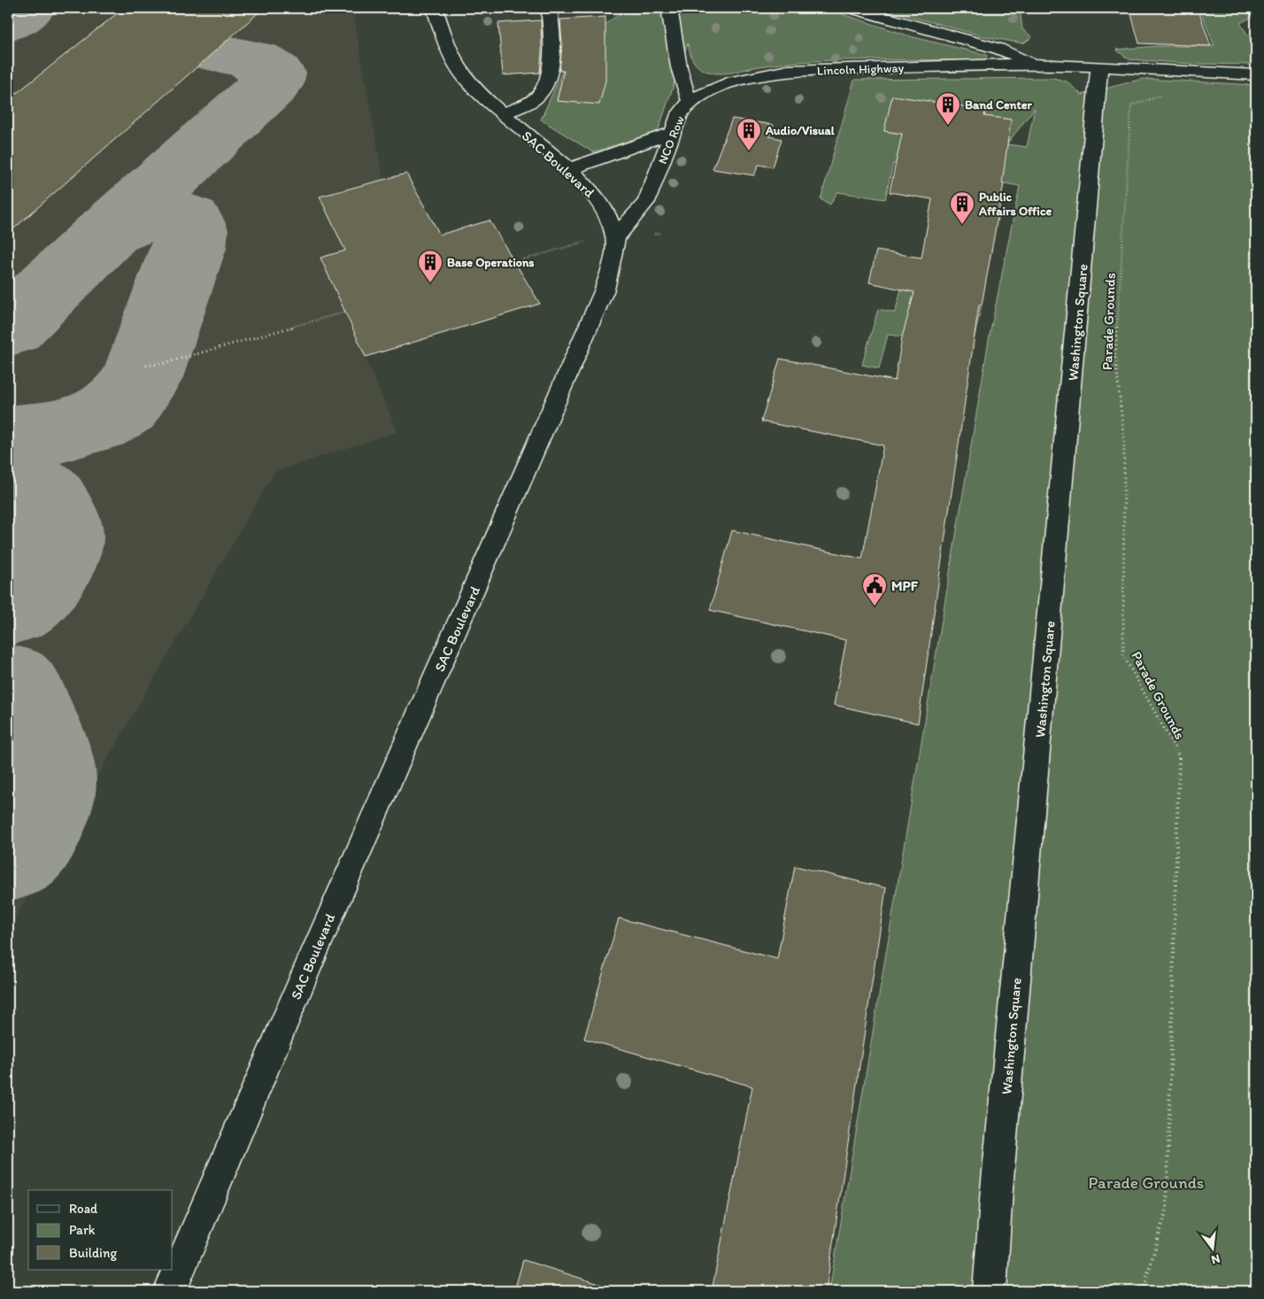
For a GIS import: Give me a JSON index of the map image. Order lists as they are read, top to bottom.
{
  "streets": {
    "street": [
      "Lincoln Highway",
      "NCO Row",
      "SAC Boulevard",
      "Washington Square"
    ],
    "path": ["Parade Grounds"]
  },
  "crossings": [
    ["Lincoln Highway", "NCO Row"],
    ["Lincoln Highway", "Washington Square"],
    ["NCO Row", "SAC Boulevard"]
  ],
  "parks": ["Parade Grounds"],
  "places": {
    "building": [
      "Band Center",
      "Audio/Visual",
      "Public Affairs Office",
      "Base Operations"
    ],
    "public building": ["MPF"]
  },
  "legend": ["Road", "Park", "Building"],
  "north": "bottom"
}
